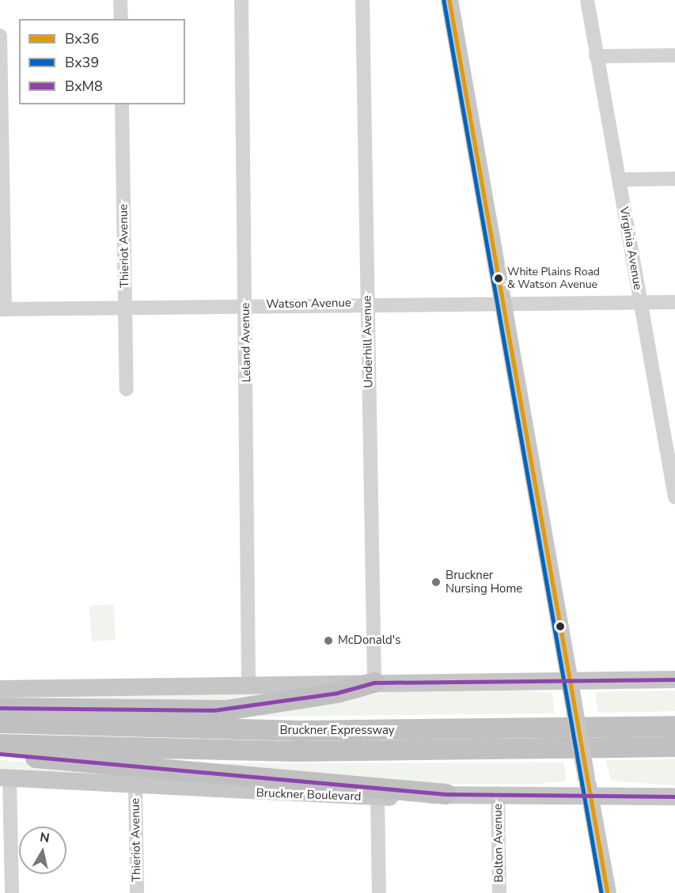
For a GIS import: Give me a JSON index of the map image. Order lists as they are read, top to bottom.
{
  "streets": {
    "highway": ["Bruckner Expressway"],
    "main road": ["Bruckner Boulevard"],
    "street": [
      "Thieriot Avenue",
      "Virginia Avenue",
      "Watson Avenue",
      "Underhill Avenue",
      "Leland Avenue",
      "Bolton Avenue"
    ]
  },
  "crossings": [
    ["Thieriot Avenue", "Watson Avenue"],
    ["Thieriot Avenue", "Bruckner Boulevard"],
    ["Virginia Avenue", "Watson Avenue"],
    ["Watson Avenue", "Underhill Avenue"],
    ["Watson Avenue", "Leland Avenue"],
    ["Bruckner Boulevard", "Bolton Avenue"]
  ],
  "places": ["White Plains Road & Watson Avenue", "Bruckner Nursing Home", "McDonald's"],
  "lines": ["transit line Bx36", "transit line Bx39", "transit line BxM8"],
  "legend": ["Bx36", "Bx39", "BxM8"],
  "north": "top"
}
